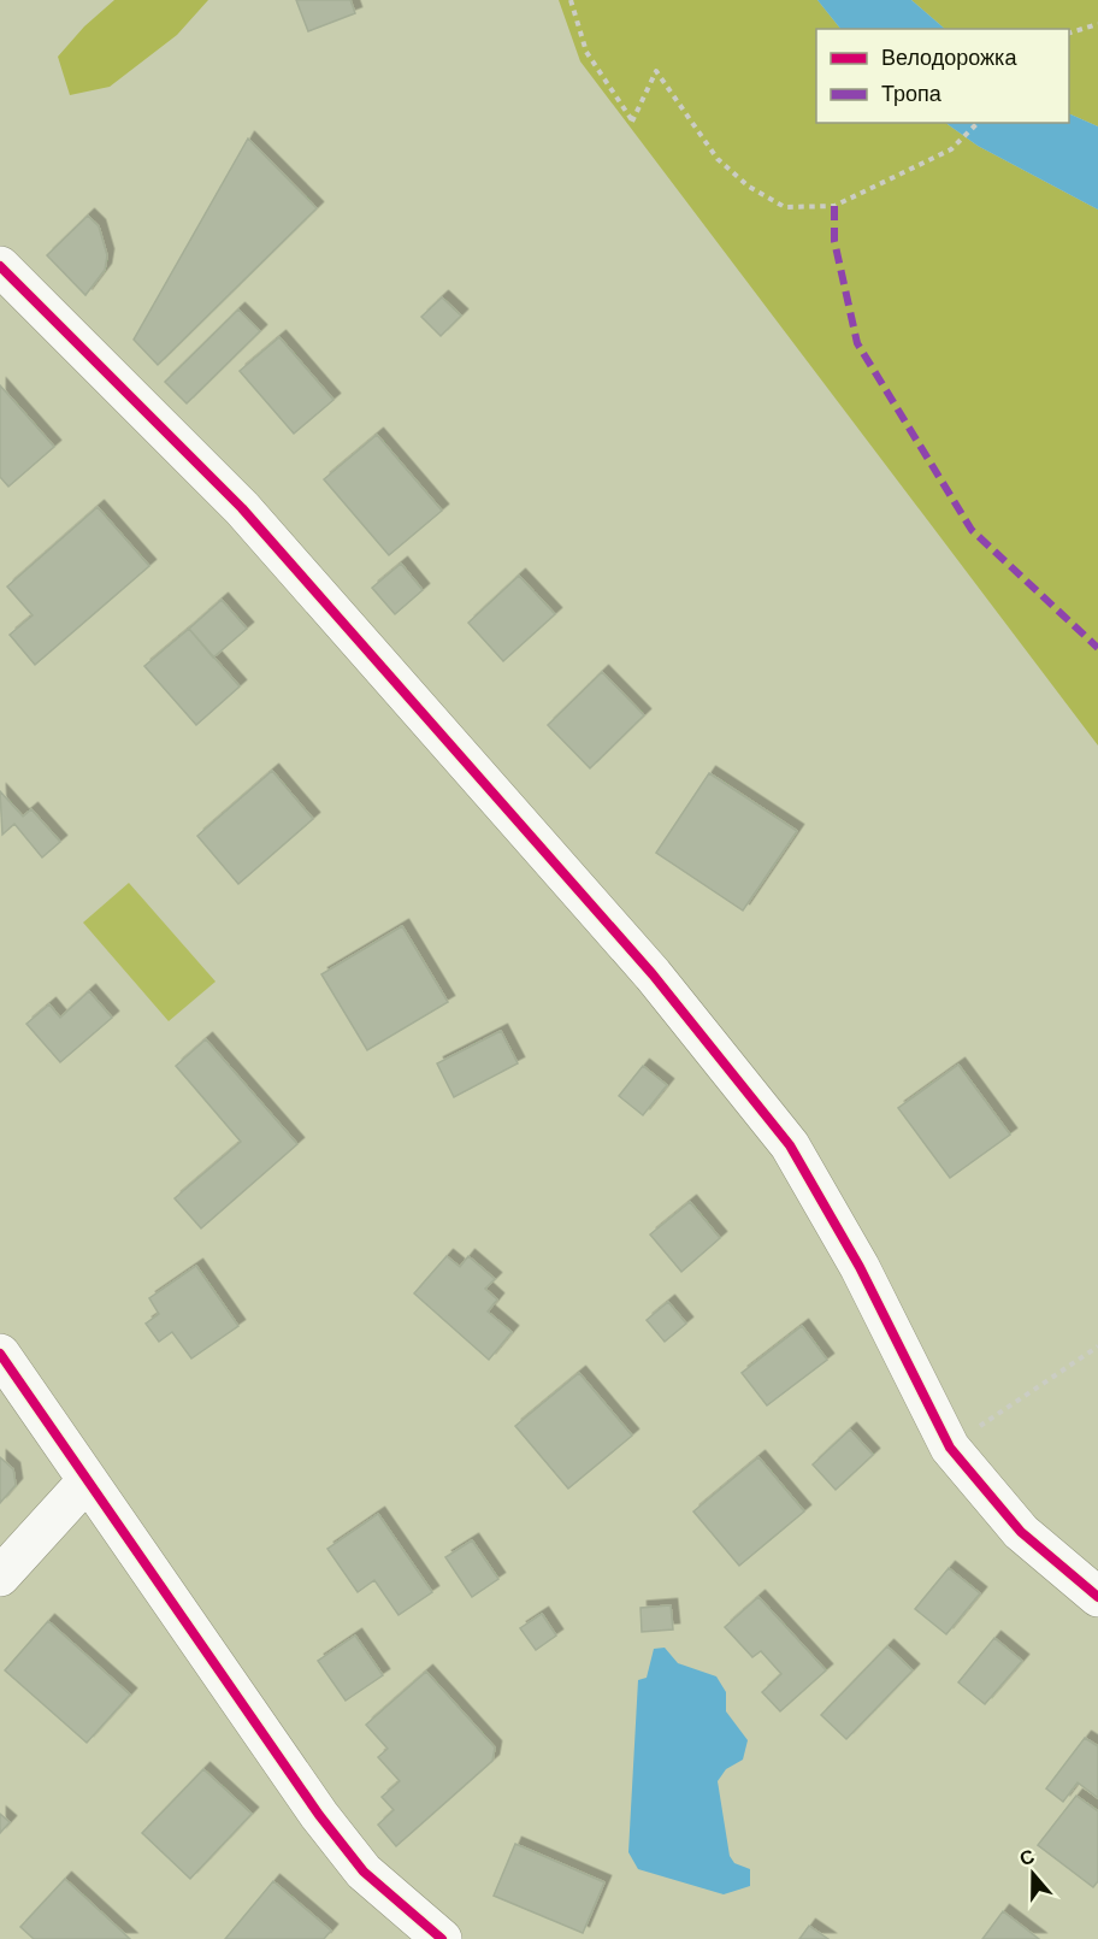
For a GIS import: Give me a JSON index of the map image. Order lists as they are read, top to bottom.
{
  "legend": ["Велодорожка", "Тропа"],
  "north": "top"
}
